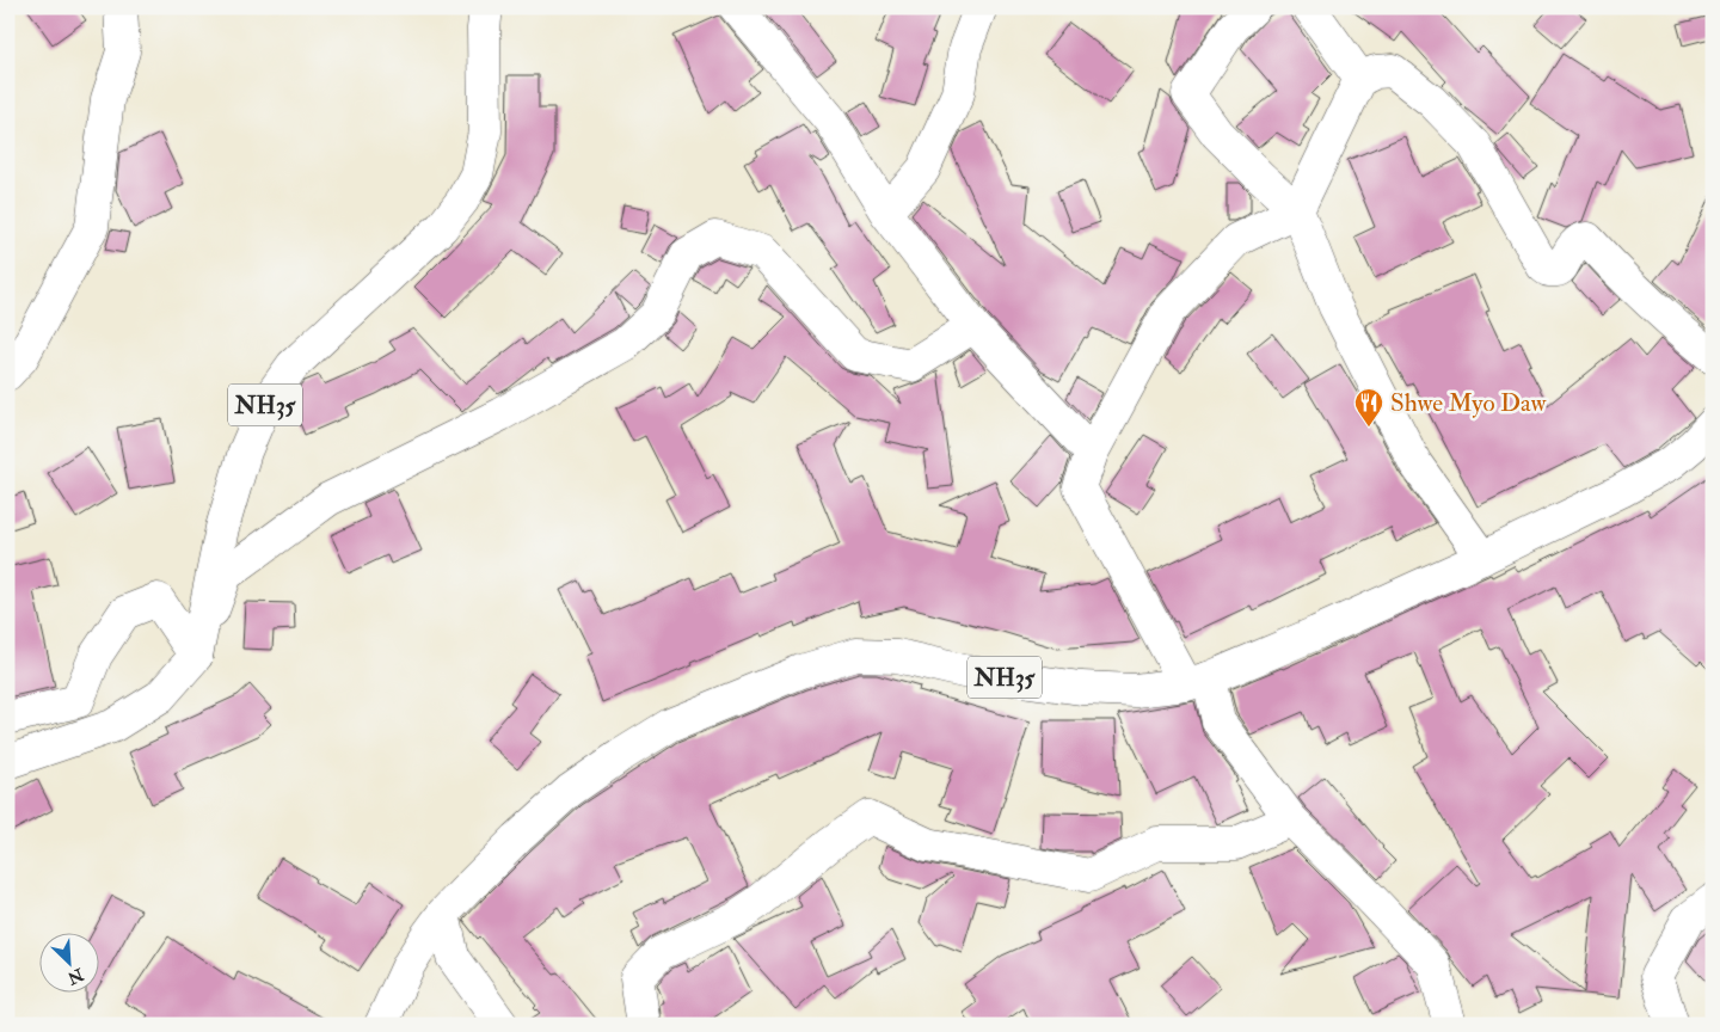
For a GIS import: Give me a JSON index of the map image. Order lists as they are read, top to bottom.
{
  "streets": {
    "main road": ["NH35"]
  },
  "places": {
    "restaurant": ["Shwe Myo Daw"]
  },
  "north": "bottom right"
}
